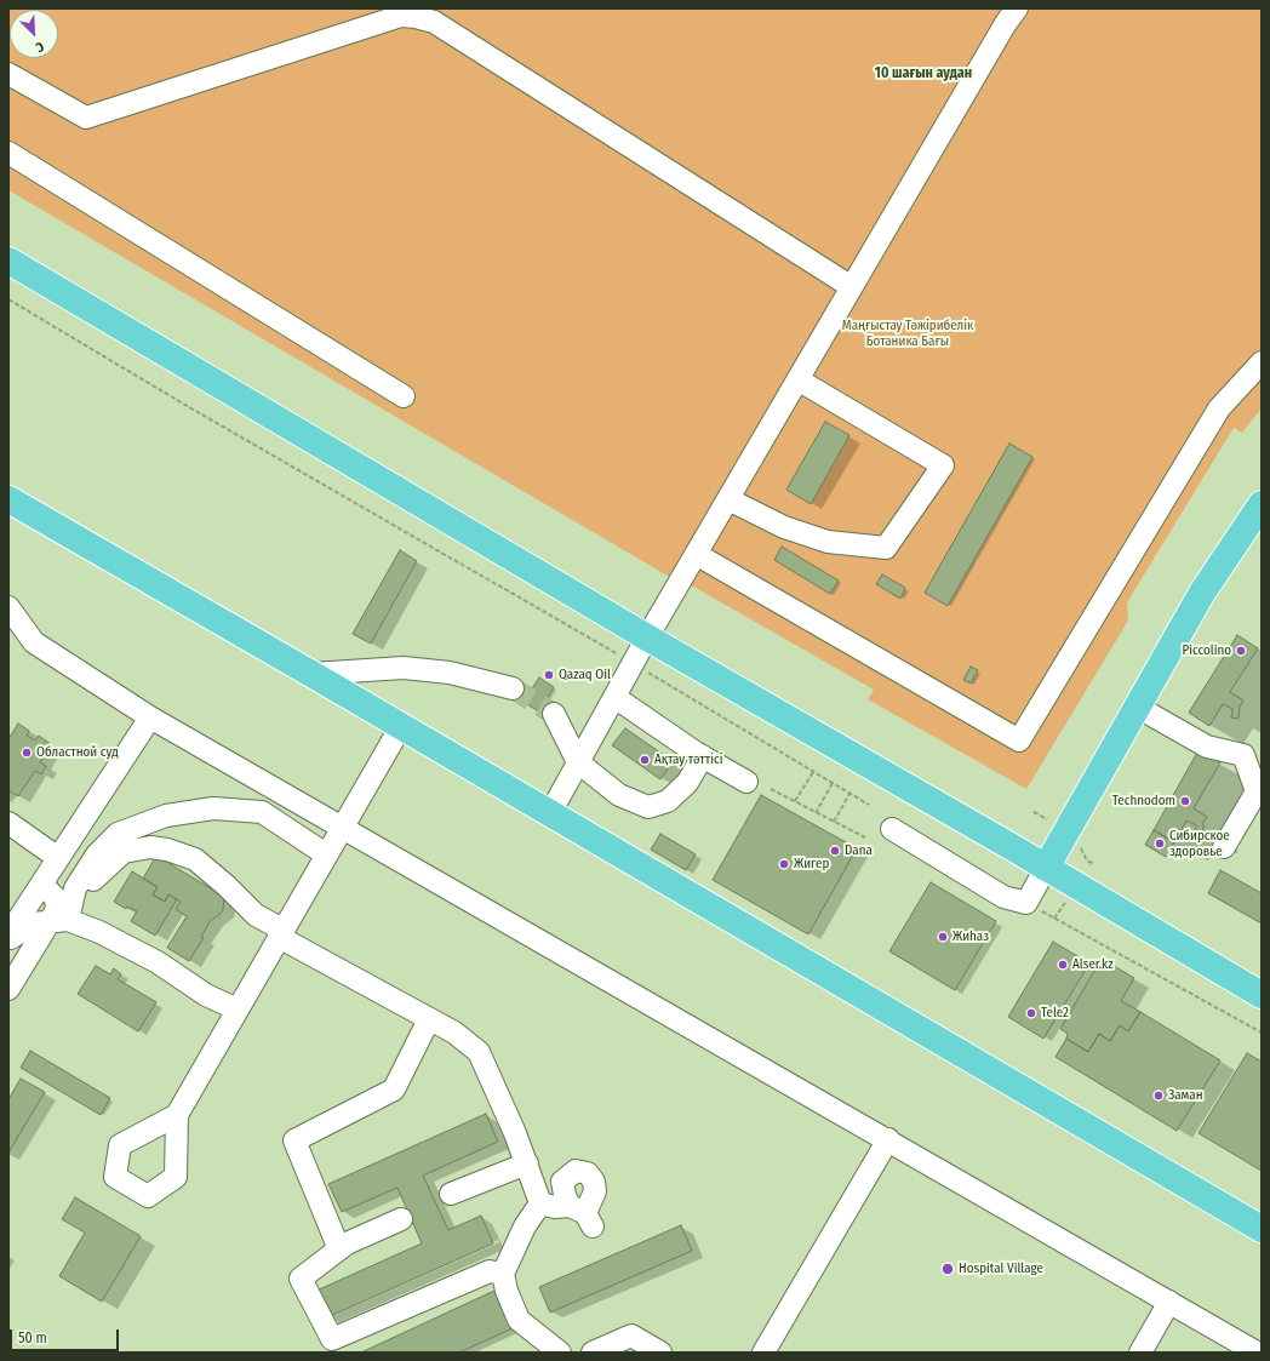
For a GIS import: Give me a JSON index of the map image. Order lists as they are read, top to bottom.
{
  "districts": ["10 шағын аудан"],
  "parks": ["Маңғыстау Тәжірибелік Ботаника Бағы"],
  "places": [
    "Piccolino",
    "Qazaq Oil",
    "Областной суд",
    "Ақтау тәттісі",
    "Technodom",
    "Сибирское здоровье",
    "Dana",
    "Жигер",
    "Жиhаз",
    "Alser.kz",
    "Tele2",
    "Заман",
    "Hospital Village"
  ],
  "scale_bar": "50 m",
  "north": "bottom right"
}
